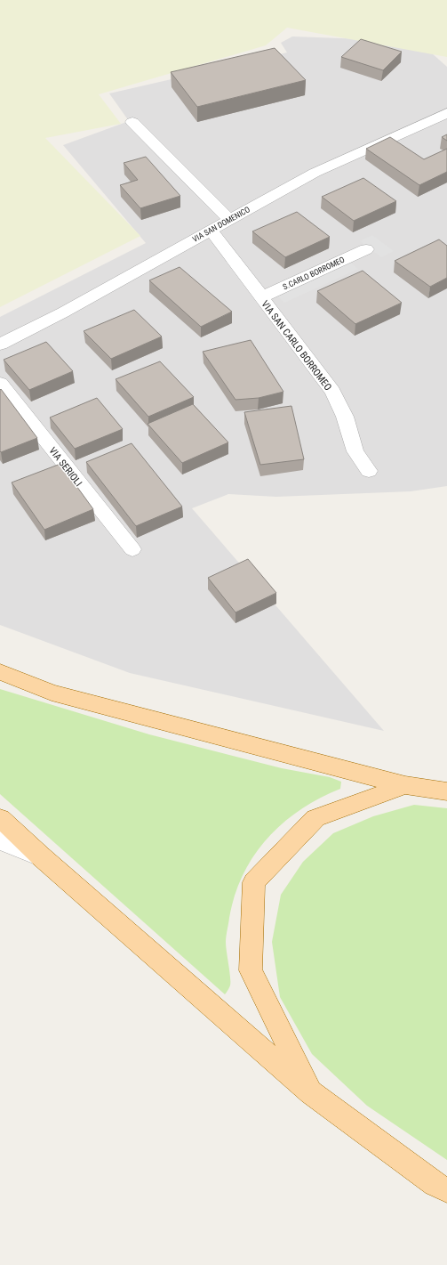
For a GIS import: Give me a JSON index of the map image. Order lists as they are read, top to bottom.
{
  "streets": {
    "street": [
      "VIA SAN DOMENICO",
      "S.CARLO BORROMEO",
      "VIA SAN CARLO BORROMEO",
      "VIA SERIOLI"
    ]
  },
  "crossings": [
    ["VIA SAN DOMENICO", "VIA SAN CARLO BORROMEO"],
    ["S.CARLO BORROMEO", "VIA SAN CARLO BORROMEO"]
  ]
}
